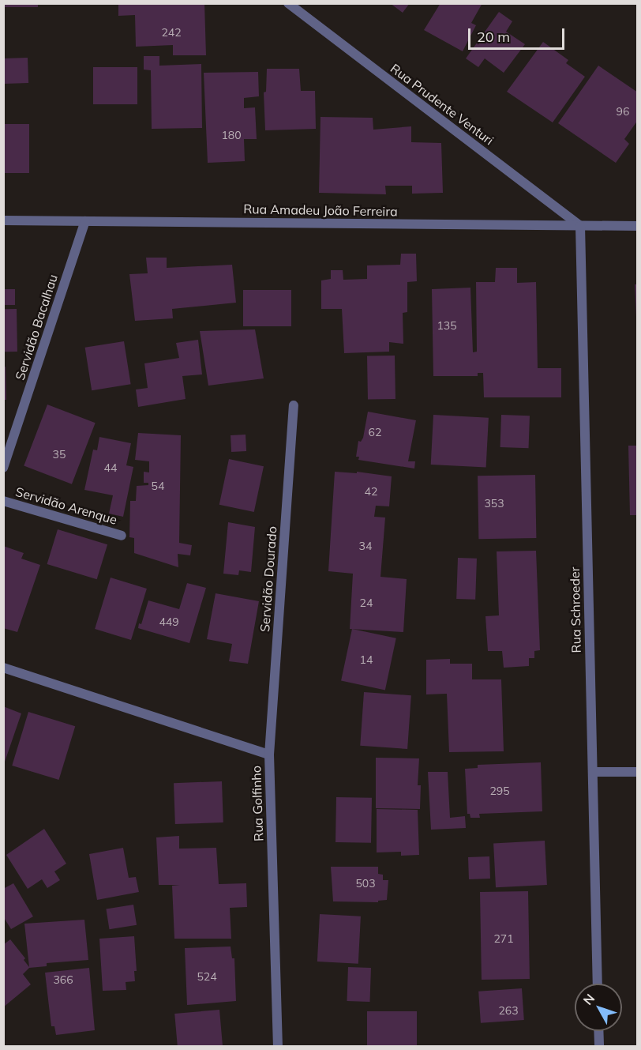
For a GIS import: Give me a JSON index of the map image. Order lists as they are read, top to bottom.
{
  "streets": {
    "street": [
      "Rua Prudente Venturi",
      "Rua Amadeu João Ferreira",
      "Servidão Bacalhau",
      "Servidão Arenque",
      "Servidão Dourado",
      "Rua Schroeder",
      "Rua Golfinho"
    ]
  },
  "crossings": [
    ["Rua Prudente Venturi", "Rua Amadeu João Ferreira"],
    ["Rua Prudente Venturi", "Rua Schroeder"],
    ["Rua Amadeu João Ferreira", "Servidão Bacalhau"],
    ["Rua Amadeu João Ferreira", "Rua Schroeder"],
    ["Servidão Dourado", "Rua Golfinho"]
  ],
  "house_numbers": [
    "242",
    "96",
    "180",
    "135",
    "62",
    "35",
    "44",
    "54",
    "42",
    "353",
    "34",
    "24",
    "449",
    "14",
    "295",
    "503",
    "271",
    "524",
    "366",
    "263"
  ],
  "scale_bar": "20 m",
  "north": "top left"
}
